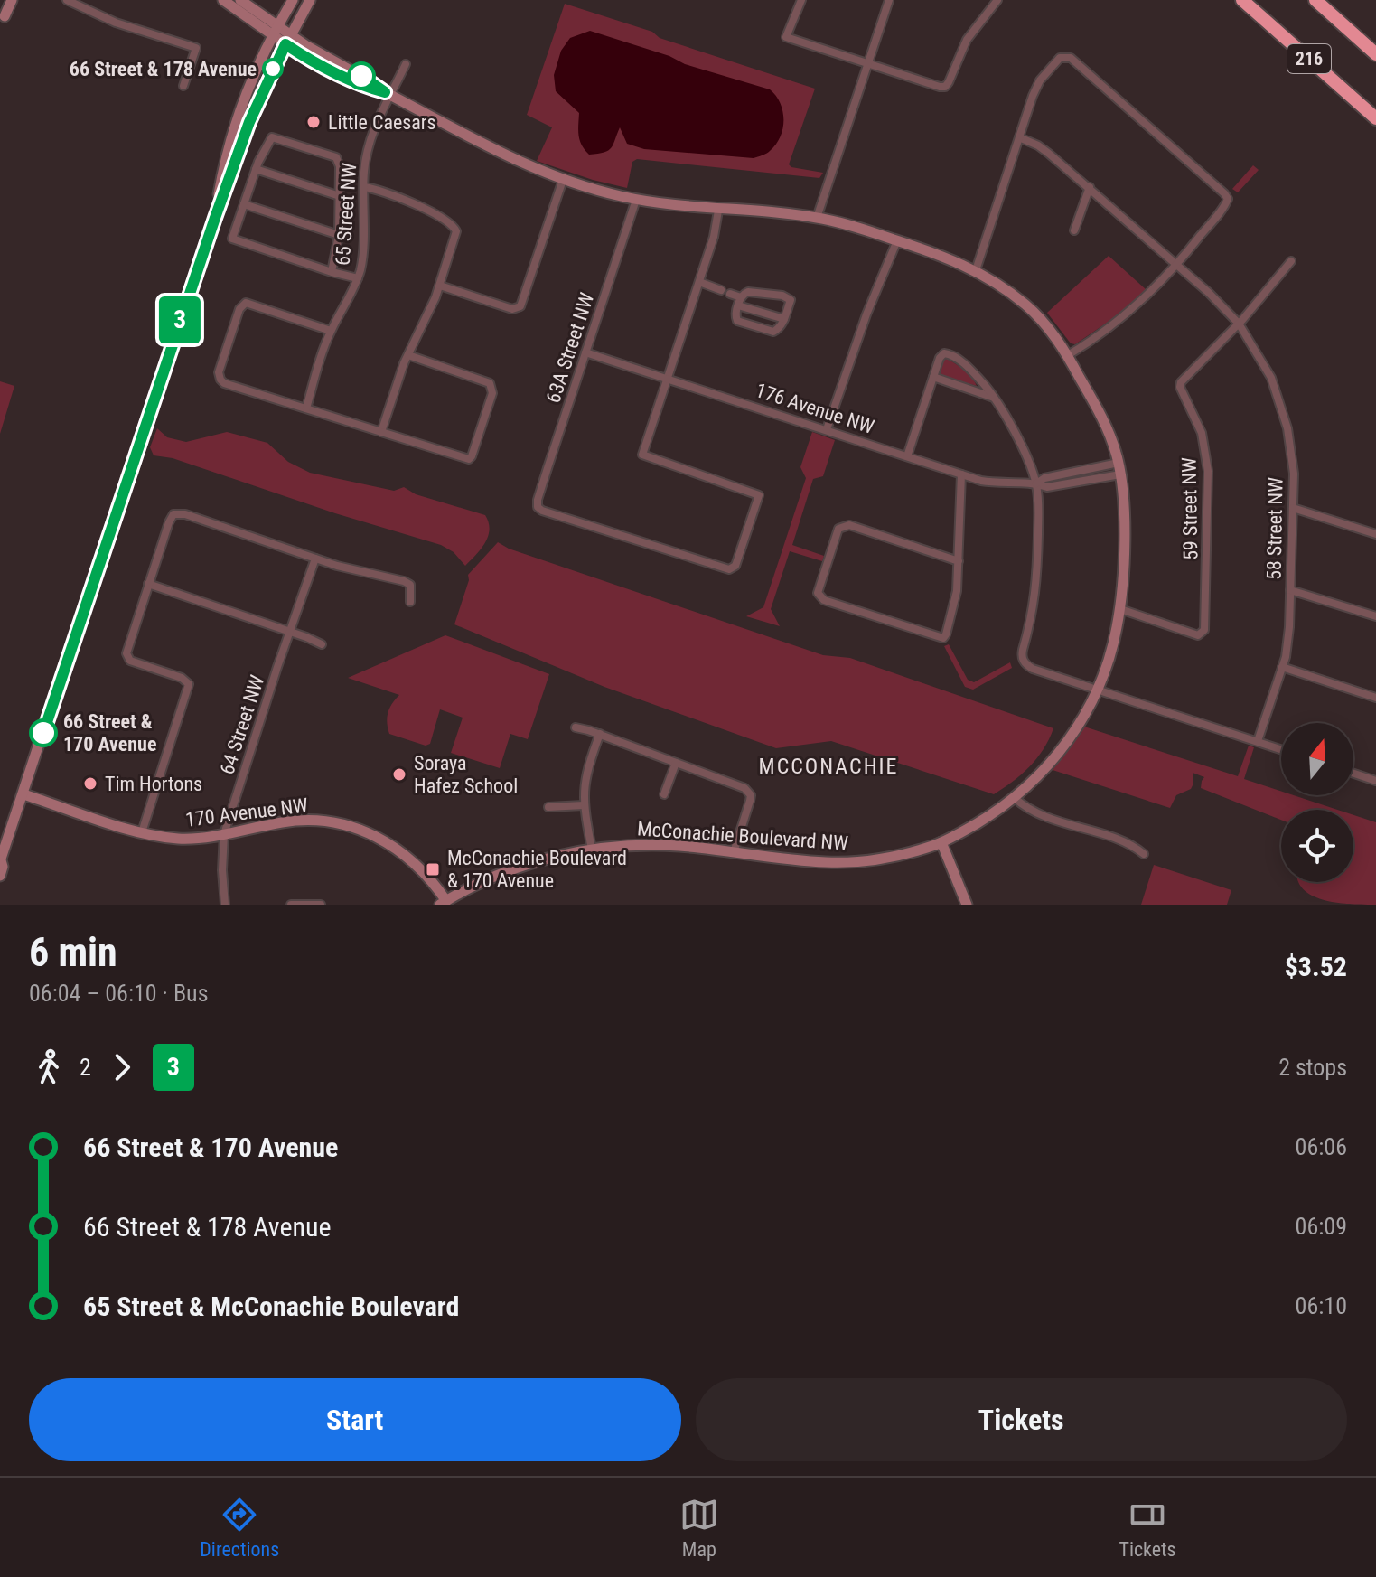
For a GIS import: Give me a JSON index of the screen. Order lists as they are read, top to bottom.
{
  "streets": {
    "highway": ["216"],
    "street": [
      "65 Street NW",
      "63A Street NW",
      "176 Avenue NW",
      "59 Street NW",
      "58 Street NW",
      "64 Street NW",
      "170 Avenue NW",
      "McConachie Boulevard NW"
    ]
  },
  "crossings": [
    ["65 Street NW", "McConachie Boulevard NW"],
    ["63A Street NW", "176 Avenue NW"],
    ["63A Street NW", "McConachie Boulevard NW"],
    ["176 Avenue NW", "McConachie Boulevard NW"],
    ["59 Street NW", "58 Street NW"],
    ["59 Street NW", "McConachie Boulevard NW"],
    ["64 Street NW", "170 Avenue NW"],
    ["170 Avenue NW", "McConachie Boulevard NW"]
  ],
  "districts": ["MCCONACHIE"],
  "places": {
    "other": [
      "66 Street & 178 Avenue",
      "Little Caesars",
      "66 Street & 170 Avenue",
      "Soraya Hafez School",
      "Tim Hortons"
    ],
    "transit": ["McConachie Boulevard & 170 Avenue"]
  },
  "lines": ["bus line 3"],
  "north": "top",
  "page": {
    "on_map": "3",
    "heading": ["6 min", "06:04 – 06:10 · Bus", "$3.52"],
    "legs": ["2", "3", "2 stops"],
    "list": [
      {
        "name": "66 Street & 170 Avenue",
        "value": "06:06"
      },
      {
        "name": "66 Street & 178 Avenue",
        "value": "06:09"
      },
      {
        "name": "65 Street & McConachie Boulevard",
        "value": "06:10"
      }
    ],
    "buttons": ["Start", "Tickets"],
    "tabs": ["Directions", "Map", "Tickets"]
  }
}
